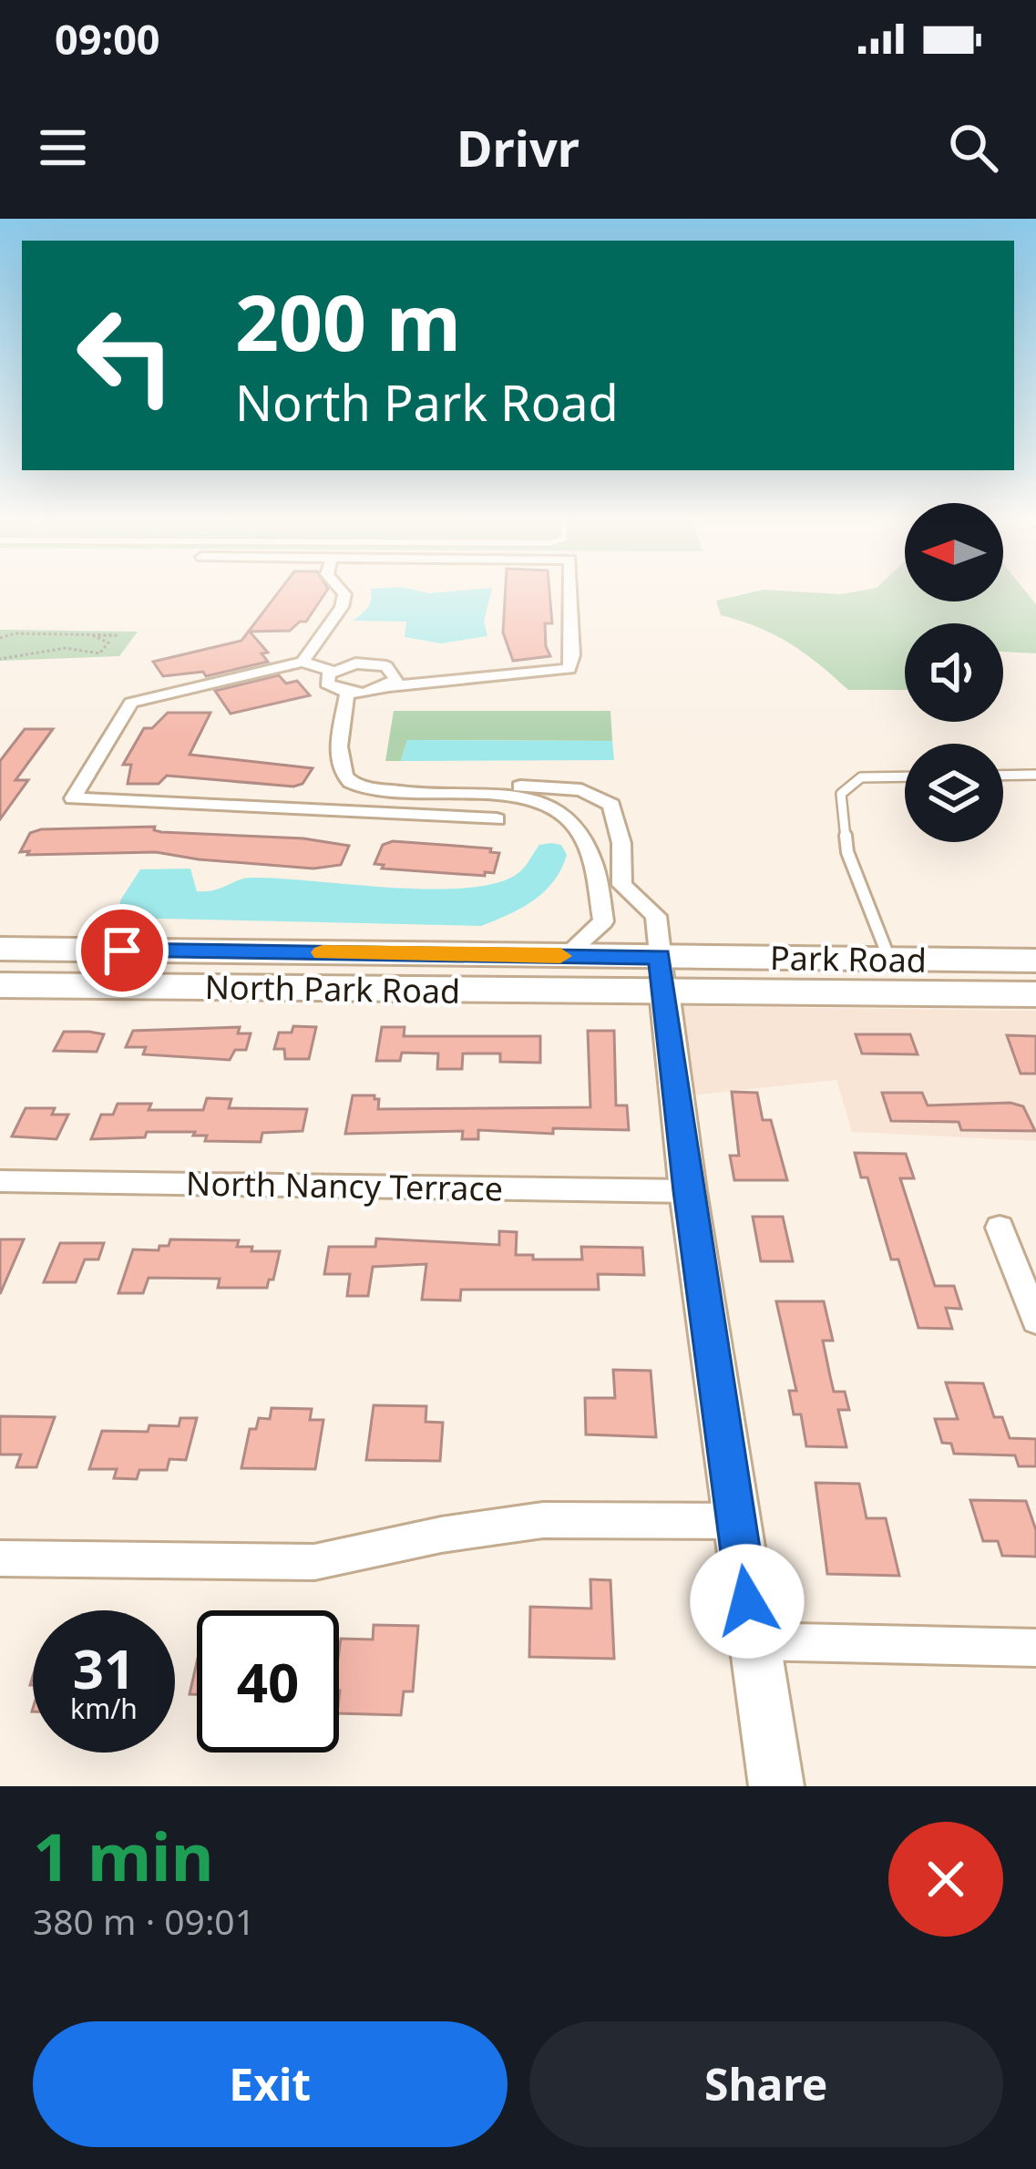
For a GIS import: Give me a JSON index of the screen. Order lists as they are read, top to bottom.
{
  "streets": {
    "main road": ["Park Road", "North Park Road"],
    "street": ["North Nancy Terrace"]
  },
  "crossings": [
    ["Park Road", "North Park Road"]
  ],
  "north": "left",
  "page": {
    "status": "09:00",
    "header": "Drivr",
    "turn": ["200 m", "North Park Road"],
    "speed": "31 km/h",
    "limit": "40",
    "heading": ["1 min", "380 m · 09:01"],
    "buttons": ["Exit", "Share"]
  }
}
